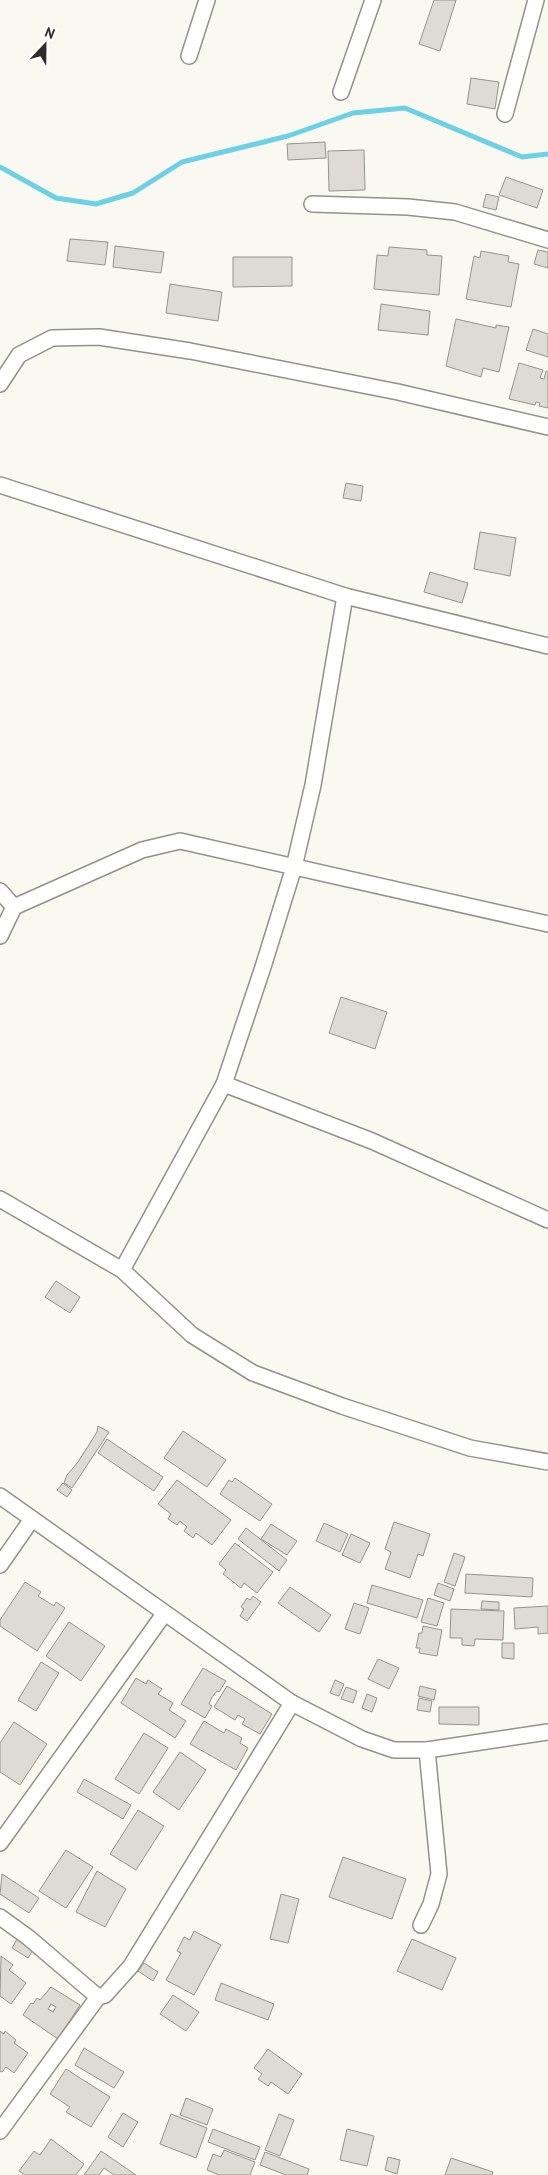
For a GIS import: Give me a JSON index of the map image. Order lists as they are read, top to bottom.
{
  "north": "top"
}
